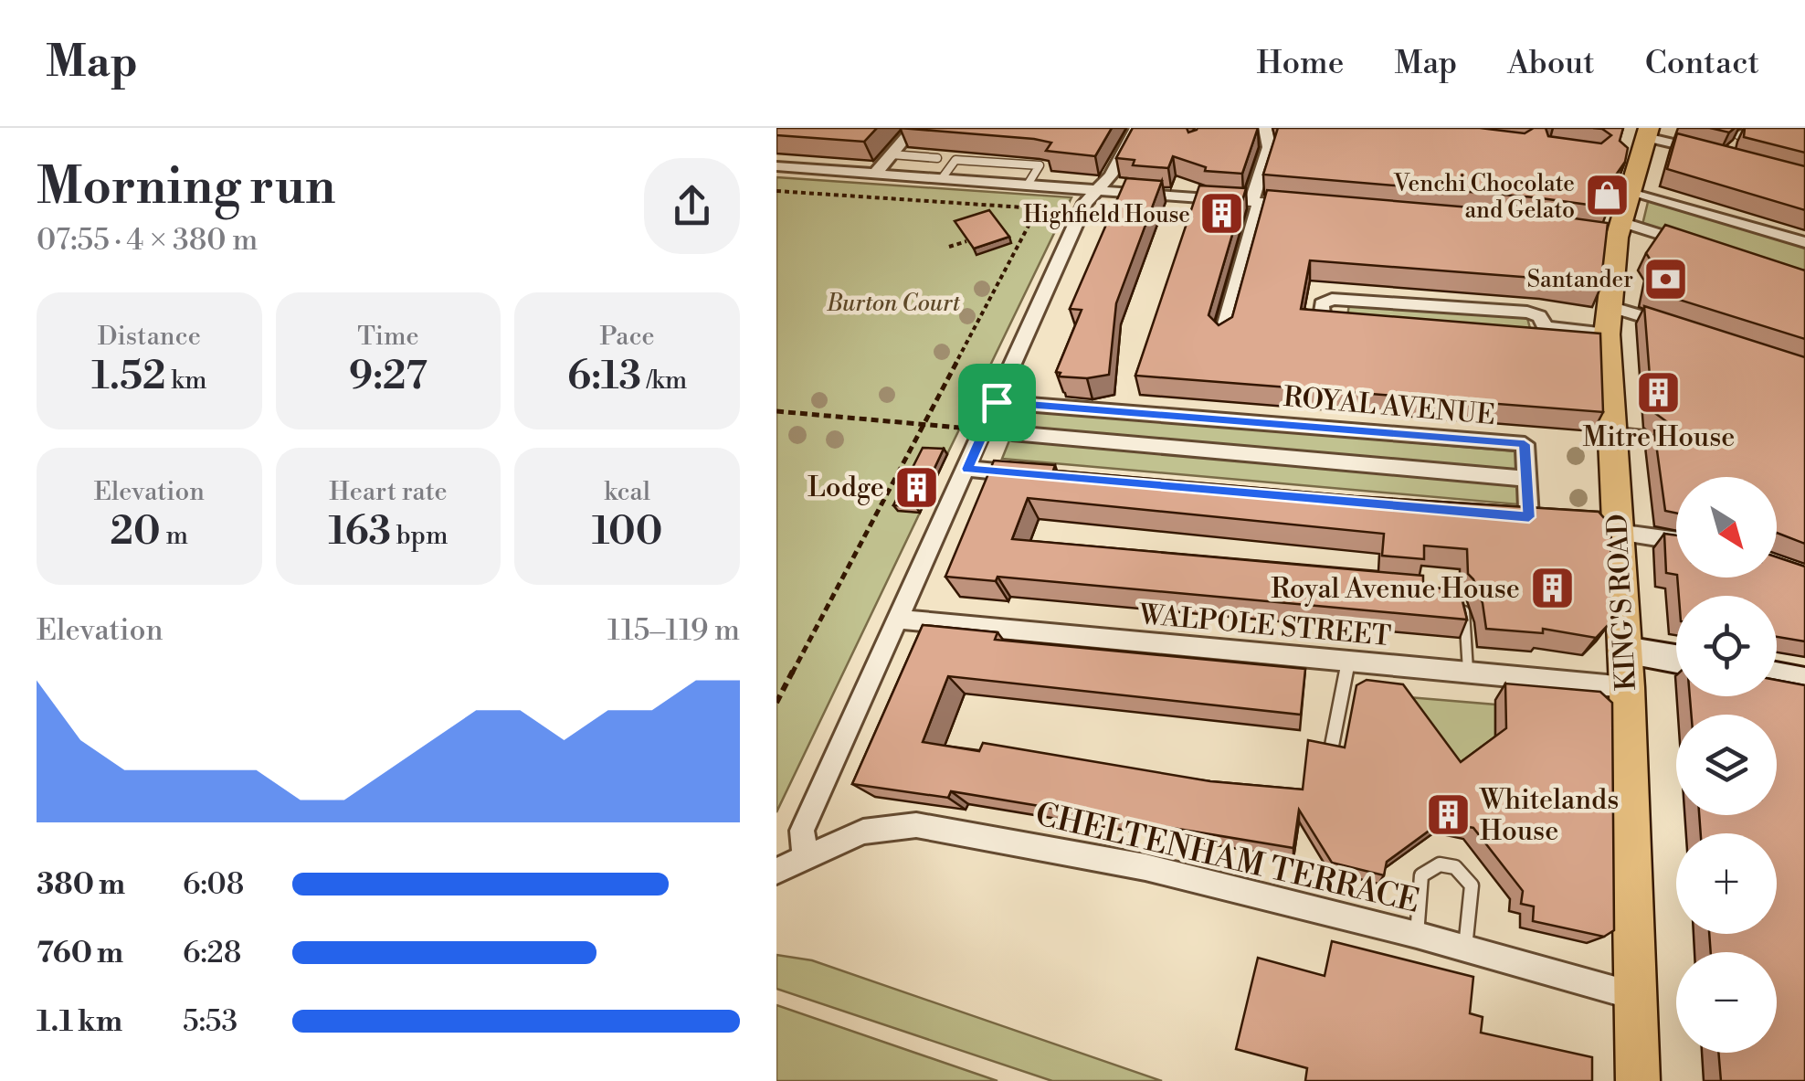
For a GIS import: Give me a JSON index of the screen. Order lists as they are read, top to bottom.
{
  "streets": {
    "main road": ["KING'S ROAD"],
    "street": ["ROYAL AVENUE", "WALPOLE STREET", "CHELTENHAM TERRACE"]
  },
  "crossings": [
    ["KING'S ROAD", "WALPOLE STREET"],
    ["KING'S ROAD", "CHELTENHAM TERRACE"]
  ],
  "parks": ["Burton Court"],
  "places": {
    "shop": ["Venchi Chocolate and Gelato"],
    "building": [
      "Highfield House",
      "Mitre House",
      "Lodge",
      "Royal Avenue House",
      "Whitelands House"
    ],
    "bank": ["Santander"]
  },
  "north": "bottom right",
  "page": {
    "header": "Map",
    "nav": [
      "Home",
      "Map",
      "About",
      "Contact"
    ],
    "heading": ["Morning run", "07:55 · 4 × 380 m"],
    "stats": [
      ["Distance", "1.52 km"],
      ["Time", "9:27"],
      ["Pace", "6:13 /km"],
      ["Elevation", "20 m"],
      ["Heart rate", "163 bpm"],
      ["kcal", "100"]
    ],
    "map_buttons": ["+", "−"],
    "chart": ["Elevation", "115–119 m"],
    "list": [
      {
        "name": "380 m",
        "note": "6:08"
      },
      {
        "name": "760 m",
        "note": "6:28"
      },
      {
        "name": "1.1 km",
        "note": "5:53"
      }
    ]
  }
}
